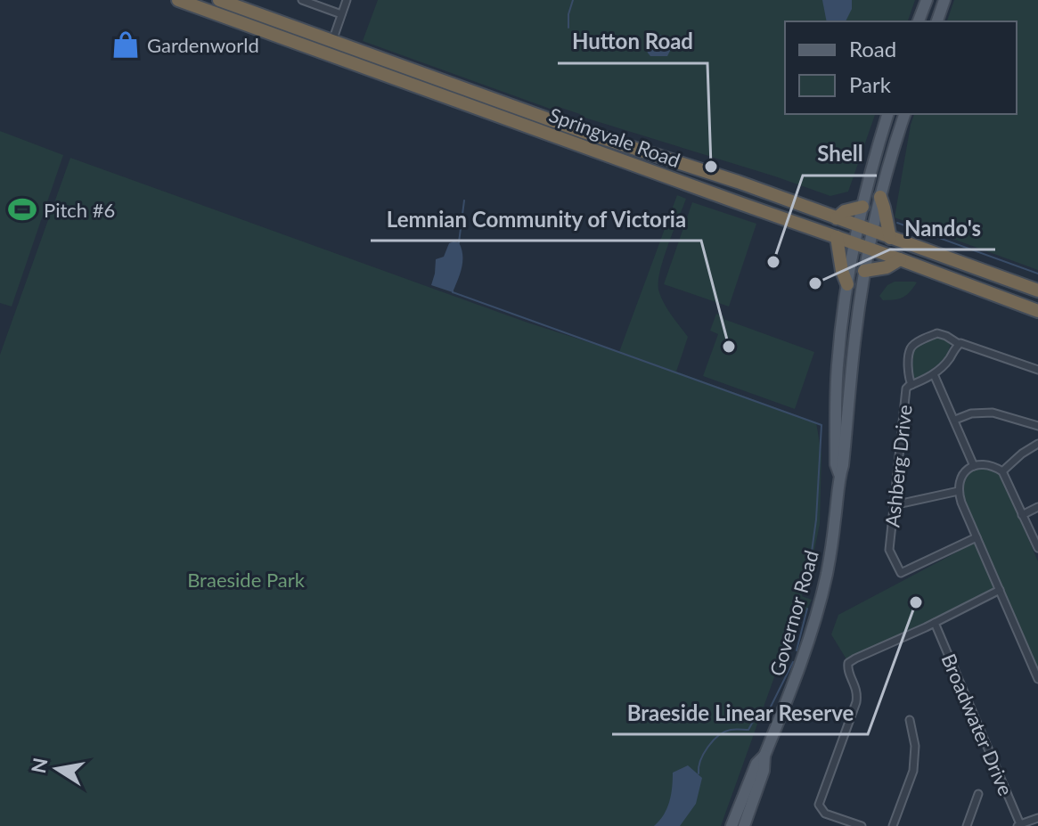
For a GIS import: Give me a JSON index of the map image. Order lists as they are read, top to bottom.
{
  "streets": {
    "highway": ["Springvale Road"],
    "main road": ["Governor Road"],
    "street": ["Ashberg Drive", "Broadwater Drive"]
  },
  "crossings": [
    ["Springvale Road", "Governor Road"]
  ],
  "parks": ["Braeside Park"],
  "places": {
    "shop": ["Gardenworld"],
    "other": [
      "Hutton Road",
      "Shell",
      "Nando's",
      "Lemnian Community of Victoria",
      "Braeside Linear Reserve"
    ],
    "sports": ["Pitch #6"]
  },
  "legend": ["Road", "Park"],
  "north": "left"
}
